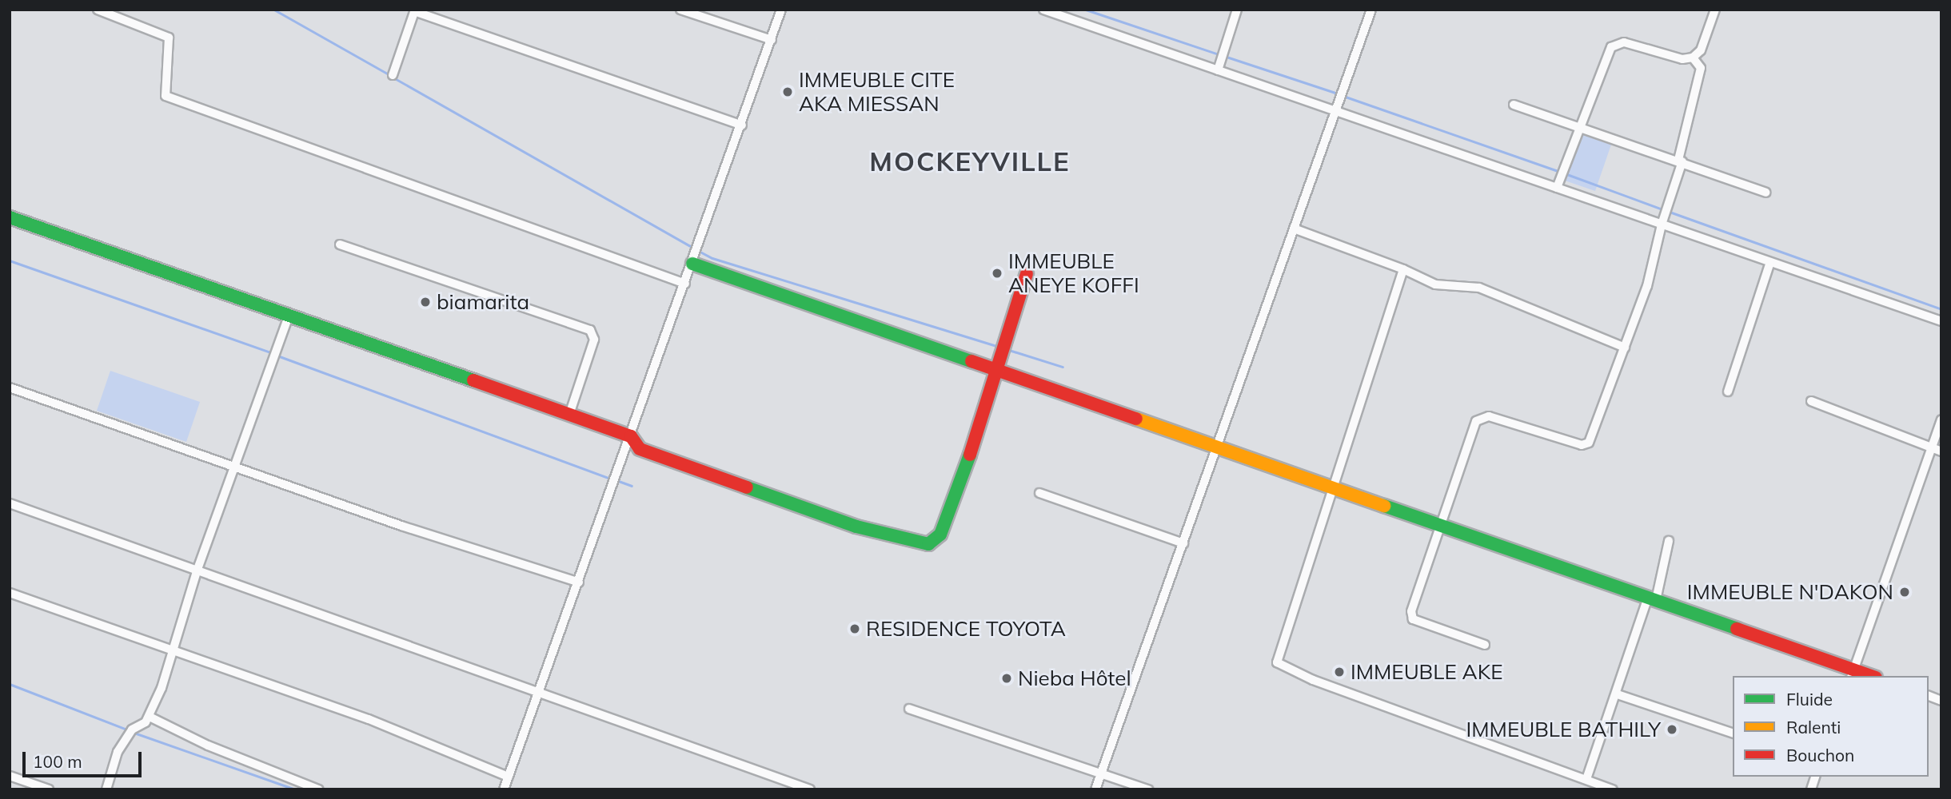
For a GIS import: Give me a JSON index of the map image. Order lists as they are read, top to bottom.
{
  "districts": ["MOCKEYVILLE"],
  "places": [
    "IMMEUBLE CITE AKA MIESSAN",
    "IMMEUBLE ANEYE KOFFI",
    "biamarita",
    "IMMEUBLE N'DAKON",
    "RESIDENCE TOYOTA",
    "IMMEUBLE AKE",
    "Nieba Hôtel",
    "IMMEUBLE BATHILY"
  ],
  "legend": ["Fluide", "Ralenti", "Bouchon"],
  "scale_bar": "100 m"
}
